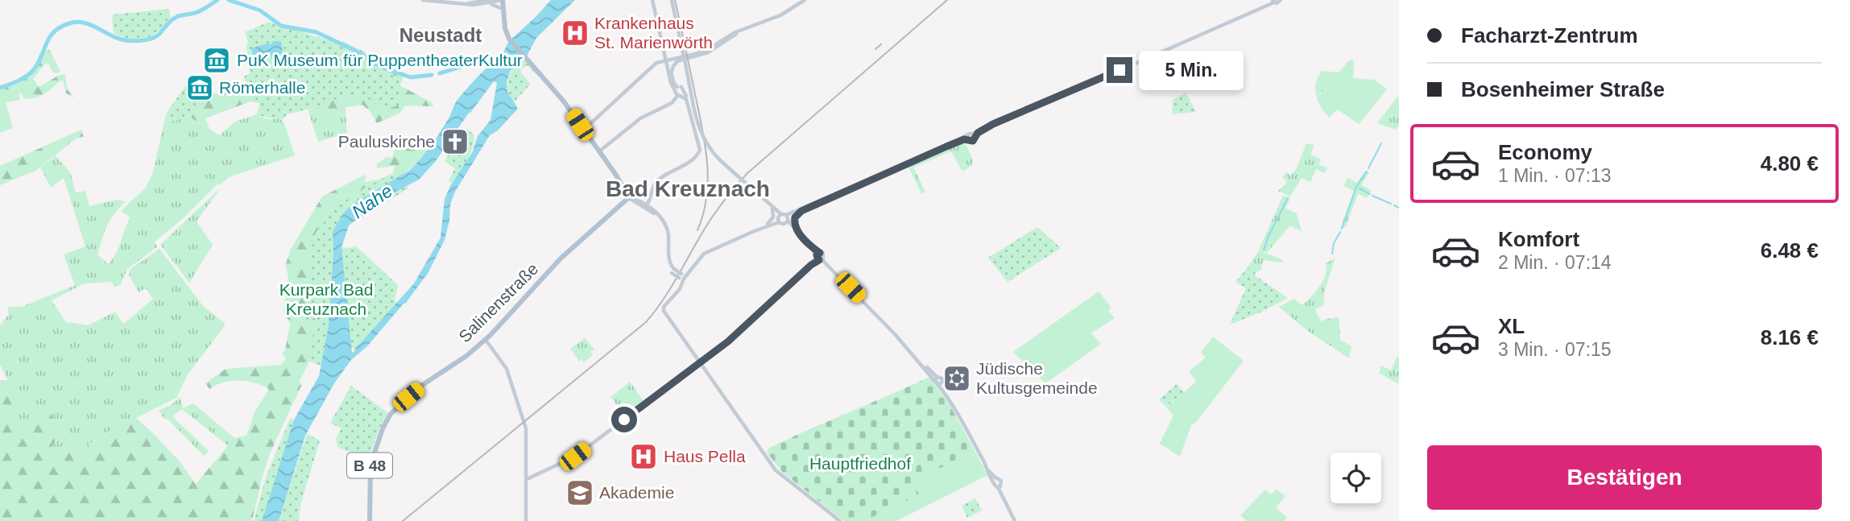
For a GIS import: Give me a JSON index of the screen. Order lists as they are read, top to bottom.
{
  "streets": {
    "main road": ["Salinenstraße", "B 48"]
  },
  "districts": ["Neustadt", "Bad Kreuznach"],
  "water": ["Nahe"],
  "parks": ["Kurpark Bad Kreuznach", "Hauptfriedhof"],
  "places": {
    "hospital": ["Krankenhaus St. Marienwörth", "Haus Pella"],
    "museum": ["PuK Museum für PuppentheaterKultur", "Römerhalle"],
    "church": ["Pauluskirche"],
    "synagogue": ["Jüdische Kultusgemeinde"],
    "school or university": ["Akademie"]
  },
  "page": {
    "banner": ["Facharzt-Zentrum", "Bosenheimer Straße"],
    "bubble": "5 Min.",
    "list": [
      {
        "name": "Economy",
        "note": "1 Min. · 07:13",
        "value": "4.80 €"
      },
      {
        "name": "Komfort",
        "note": "2 Min. · 07:14",
        "value": "6.48 €"
      },
      {
        "name": "XL",
        "note": "3 Min. · 07:15",
        "value": "8.16 €"
      }
    ],
    "buttons": "Bestätigen"
  }
}
